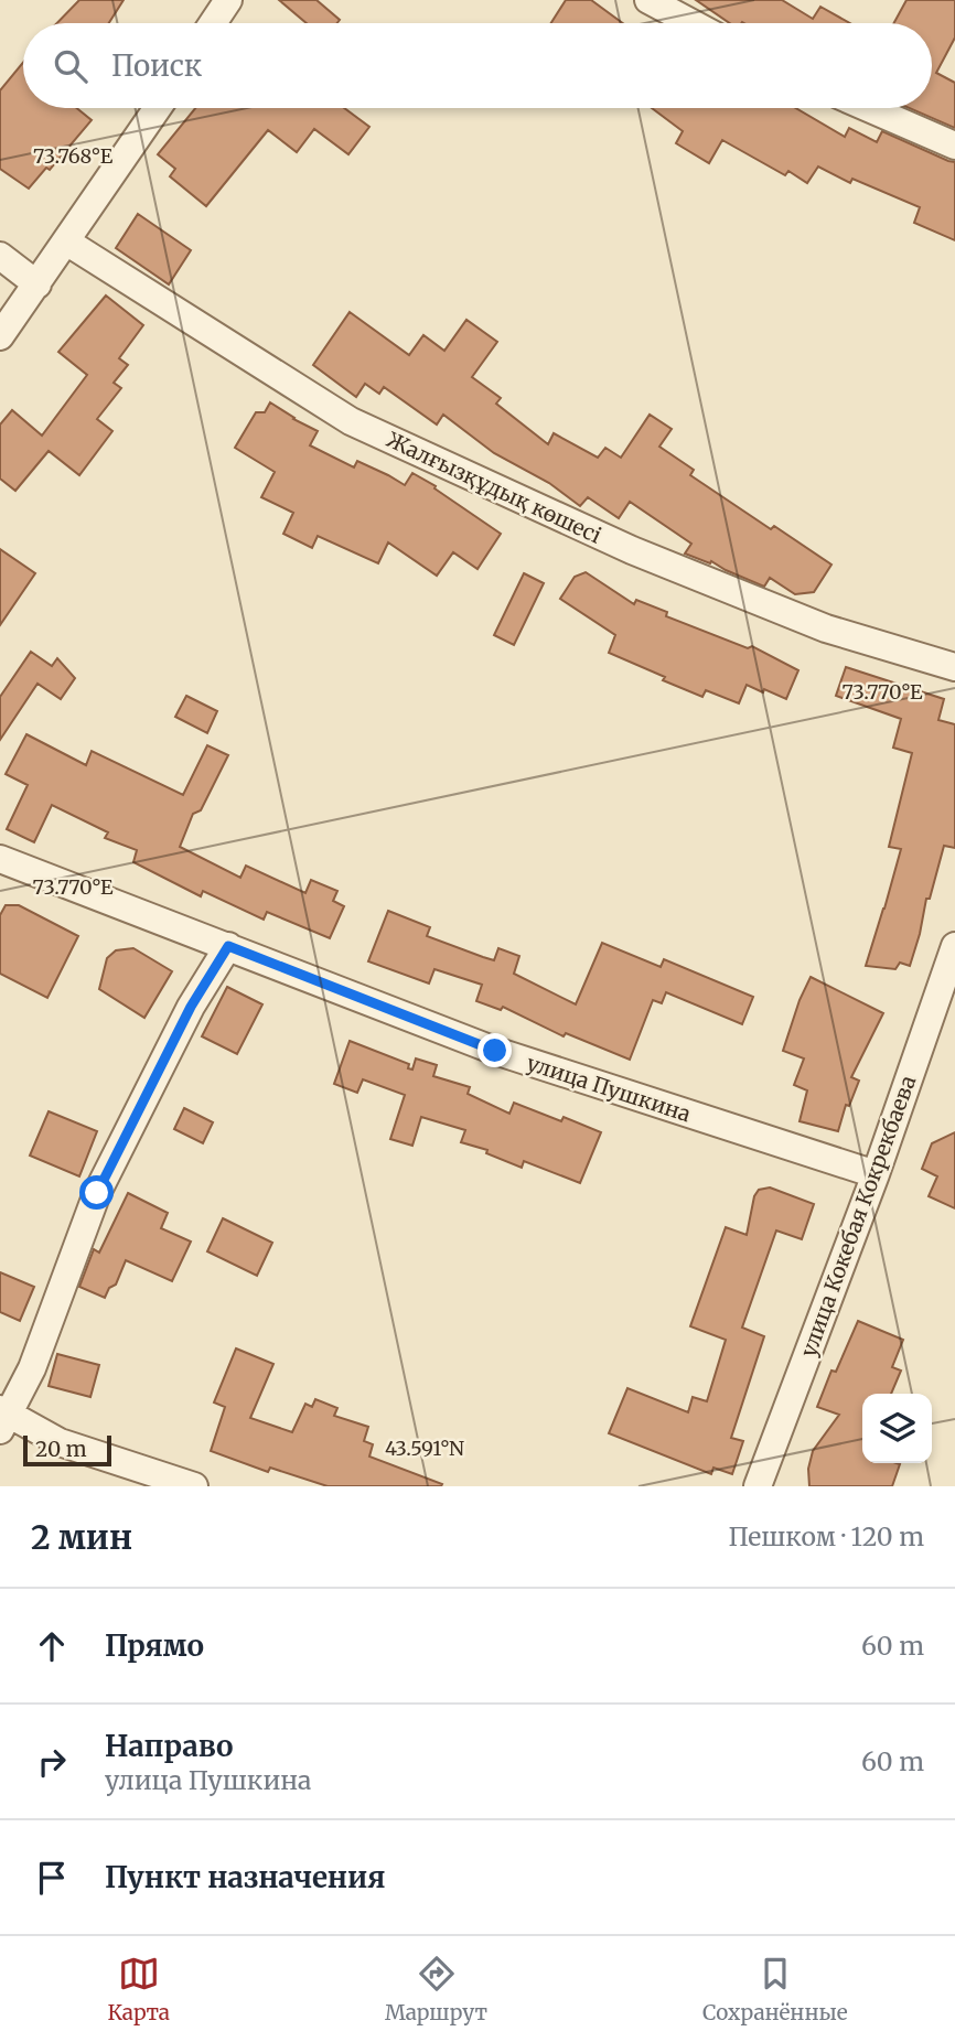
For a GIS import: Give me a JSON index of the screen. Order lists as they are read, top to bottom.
{
  "streets": {
    "street": ["Жалғызқұдық көшесі", "улица Пушкина", "улица Кокебая Кокрекбаева"]
  },
  "crossings": [
    ["улица Пушкина", "улица Кокебая Кокрекбаева"]
  ],
  "scale_bar": "20 m",
  "page": {
    "search": "Поиск",
    "scale": "20 m",
    "heading": ["2 мин", "Пешком · 120 m"],
    "list": [
      ["Прямо", "60 m"],
      ["Направо", "улица Пушкина", "60 m"],
      "Пункт назначения"
    ],
    "nav": ["Карта", "Маршрут", "Сохранённые"]
  },
  "coordinates": ["73.768°E", "73.770°E", "43.591°N"]
}
